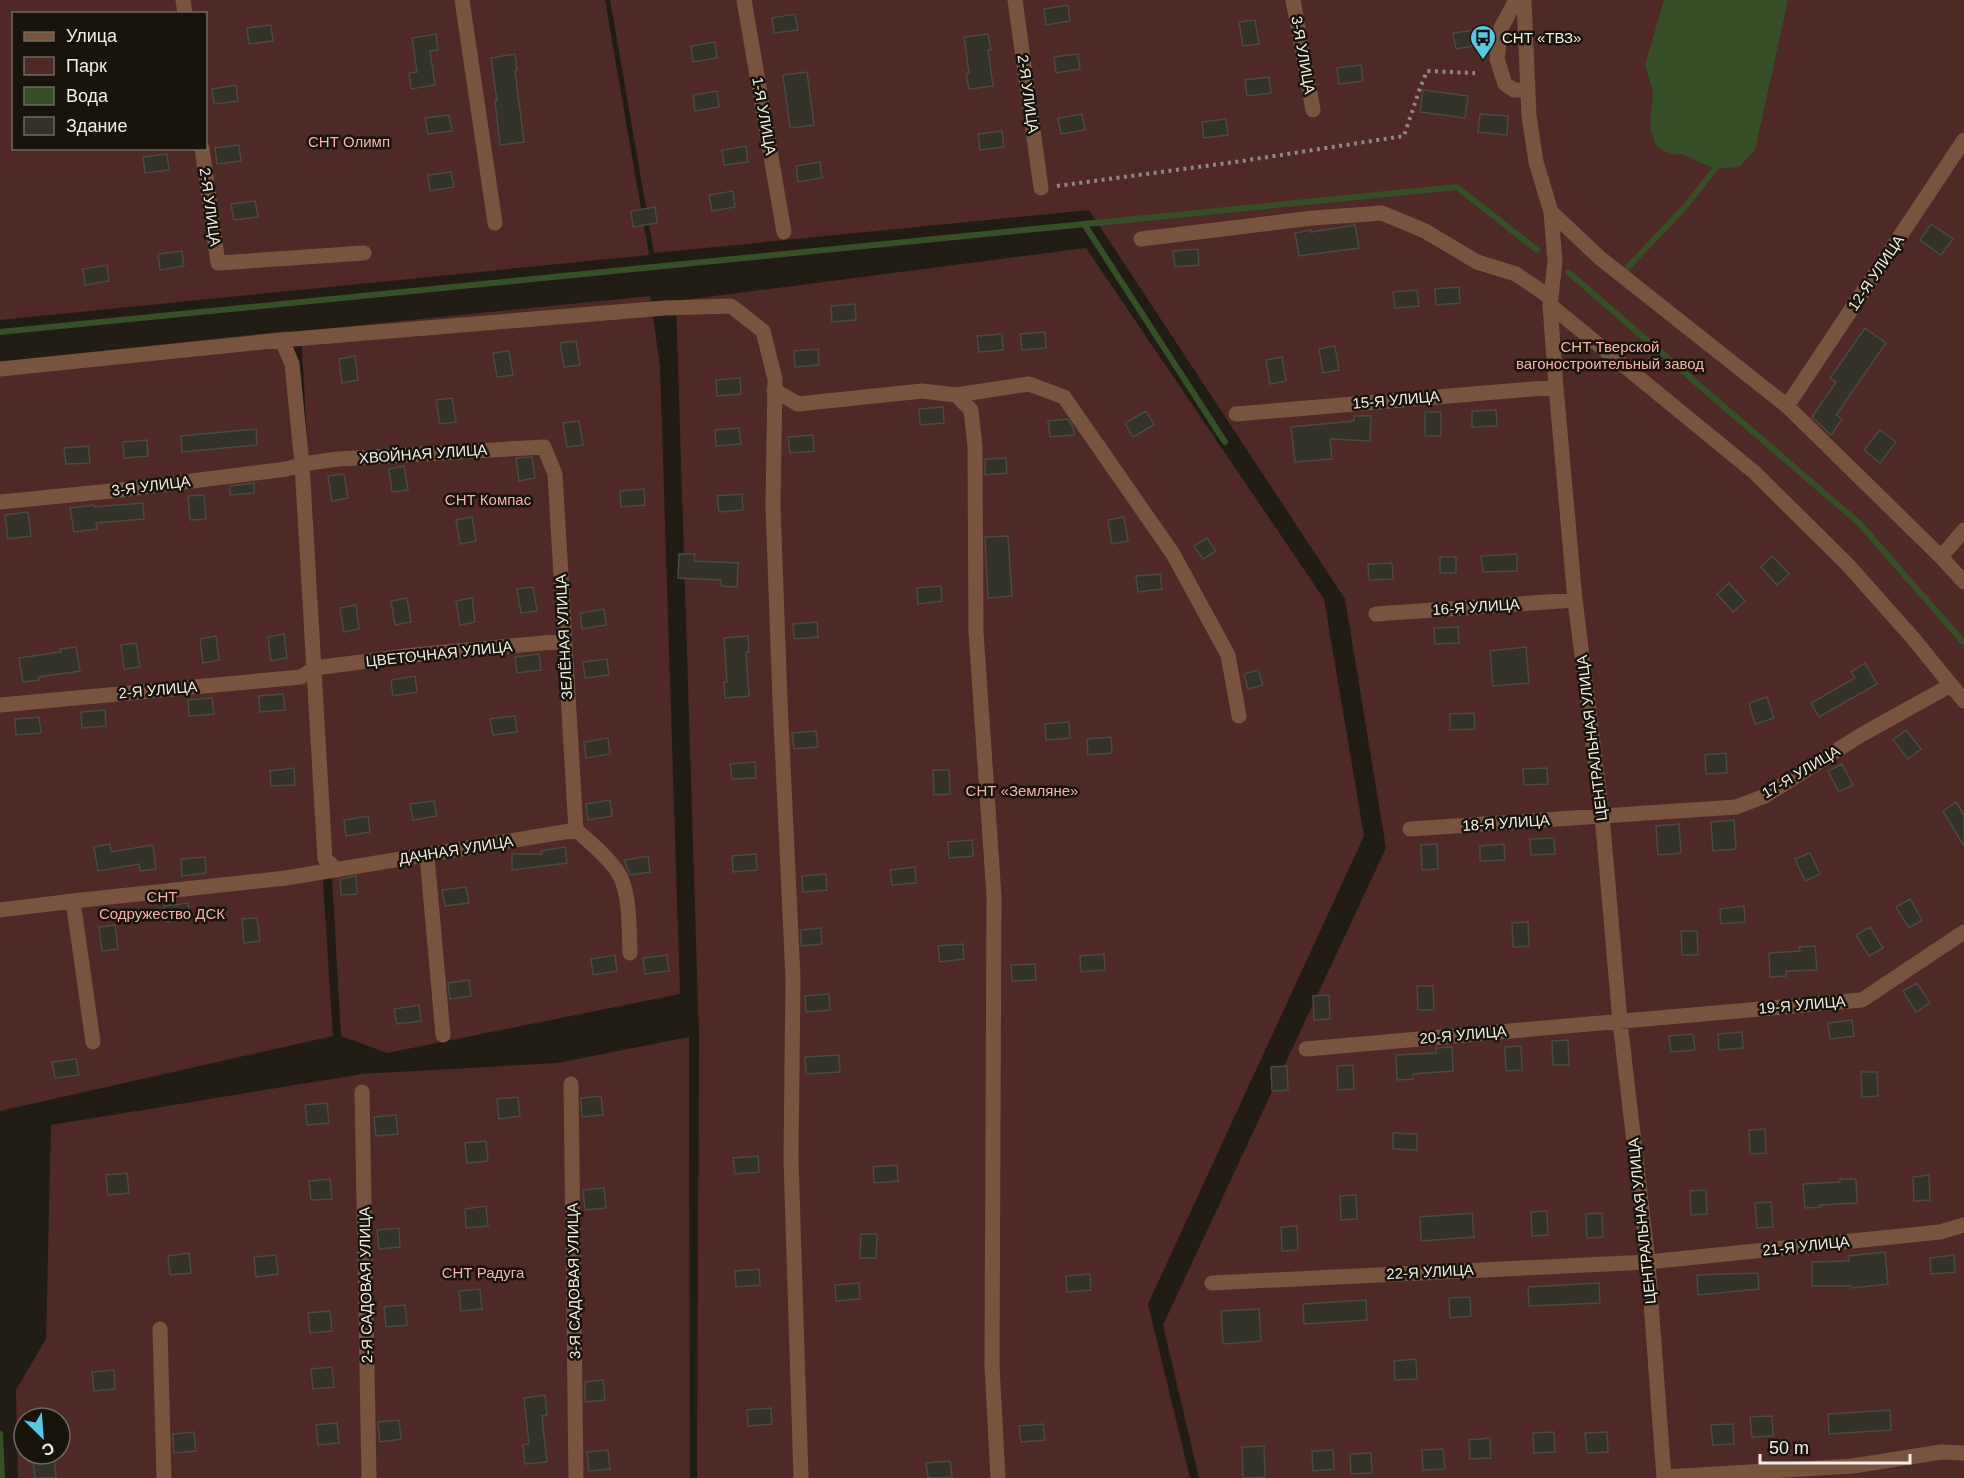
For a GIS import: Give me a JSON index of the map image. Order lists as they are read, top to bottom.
{
  "streets": {
    "street": [
      "3-Я УЛИЦА",
      "2-Я УЛИЦА",
      "1-Я УЛИЦА",
      "12-Я УЛИЦА",
      "15-Я УЛИЦА",
      "ХВОЙНАЯ УЛИЦА",
      "16-Я УЛИЦА",
      "ЗЕЛЁНАЯ УЛИЦА",
      "ЦВЕТОЧНАЯ УЛИЦА",
      "ЦЕНТРАЛЬНАЯ УЛИЦА",
      "17-Я УЛИЦА",
      "18-Я УЛИЦА",
      "ДАЧНАЯ УЛИЦА",
      "19-Я УЛИЦА",
      "20-Я УЛИЦА",
      "21-Я УЛИЦА",
      "22-Я УЛИЦА",
      "3-Я САДОВАЯ УЛИЦА",
      "2-Я САДОВАЯ УЛИЦА"
    ]
  },
  "crossings": [
    ["3-Я УЛИЦА", "ХВОЙНАЯ УЛИЦА"],
    ["2-Я УЛИЦА", "ЦВЕТОЧНАЯ УЛИЦА"],
    ["15-Я УЛИЦА", "ЦЕНТРАЛЬНАЯ УЛИЦА"],
    ["ХВОЙНАЯ УЛИЦА", "ЗЕЛЁНАЯ УЛИЦА"],
    ["16-Я УЛИЦА", "ЦЕНТРАЛЬНАЯ УЛИЦА"],
    ["ЗЕЛЁНАЯ УЛИЦА", "ЦВЕТОЧНАЯ УЛИЦА"],
    ["ЗЕЛЁНАЯ УЛИЦА", "ДАЧНАЯ УЛИЦА"],
    ["ЦЕНТРАЛЬНАЯ УЛИЦА", "17-Я УЛИЦА"],
    ["ЦЕНТРАЛЬНАЯ УЛИЦА", "18-Я УЛИЦА"],
    ["ЦЕНТРАЛЬНАЯ УЛИЦА", "19-Я УЛИЦА"],
    ["ЦЕНТРАЛЬНАЯ УЛИЦА", "20-Я УЛИЦА"],
    ["ЦЕНТРАЛЬНАЯ УЛИЦА", "21-Я УЛИЦА"],
    ["ЦЕНТРАЛЬНАЯ УЛИЦА", "22-Я УЛИЦА"],
    ["17-Я УЛИЦА", "18-Я УЛИЦА"],
    ["19-Я УЛИЦА", "20-Я УЛИЦА"],
    ["21-Я УЛИЦА", "22-Я УЛИЦА"]
  ],
  "parks": [
    "СНТ Олимп",
    "СНТ Тверской вагоностроительный завод",
    "СНТ Компас",
    "СНТ «Земляне»",
    "СНТ Содружество ДСК",
    "СНТ Радуга"
  ],
  "places": {
    "bus stop": ["СНТ «ТВЗ»"]
  },
  "legend": [
    "Улица",
    "Парк",
    "Вода",
    "Здание"
  ],
  "scale_bar": "50 m",
  "north": "bottom right"
}
